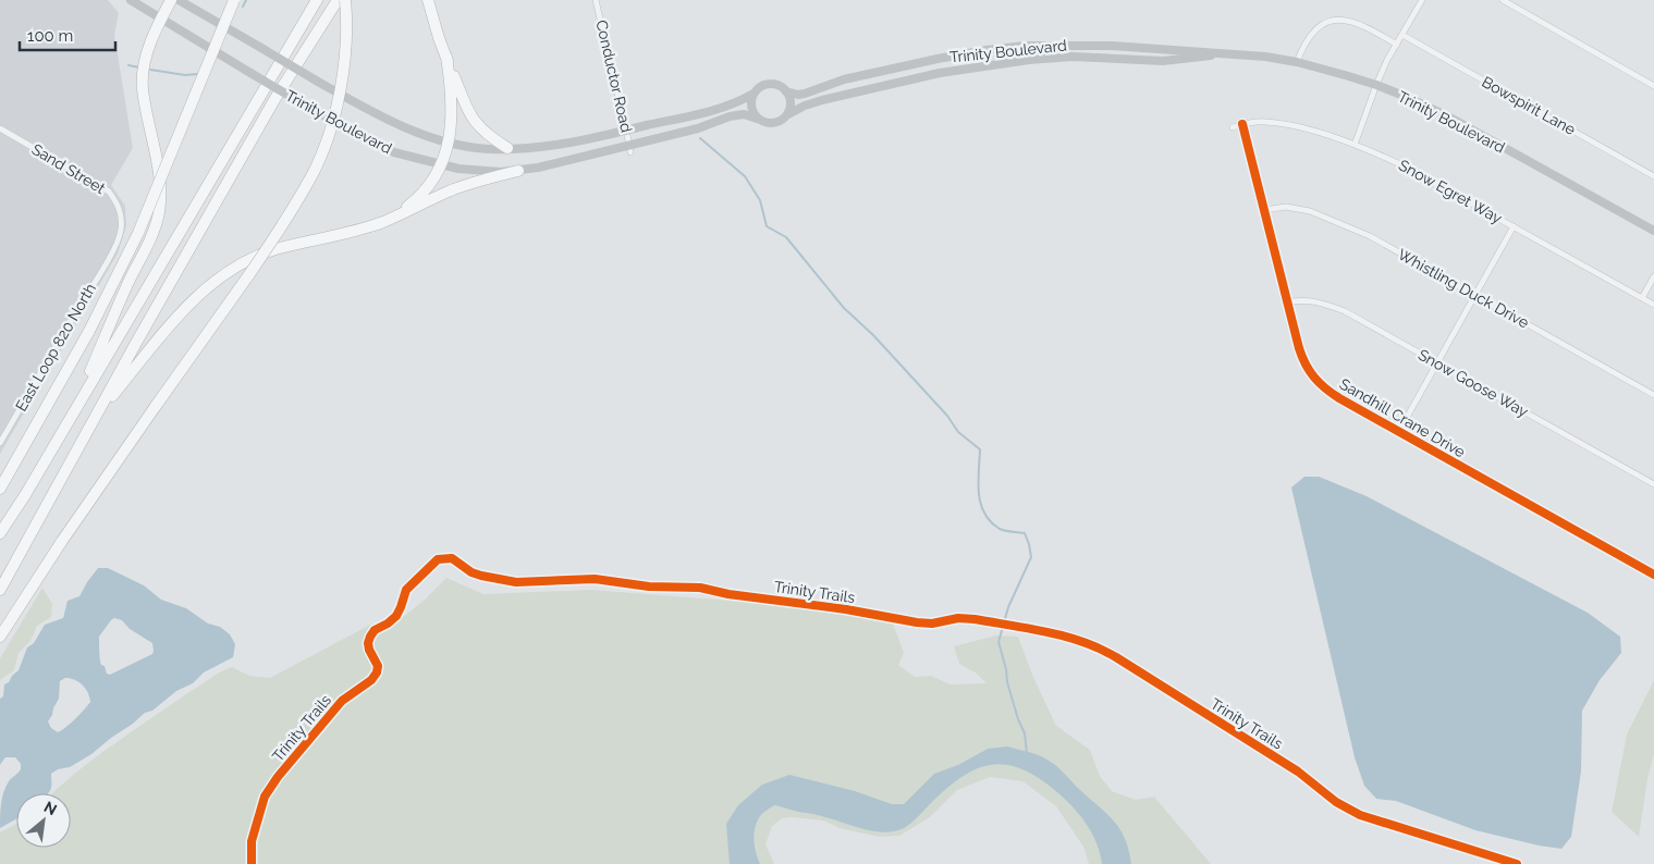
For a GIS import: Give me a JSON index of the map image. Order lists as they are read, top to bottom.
{
  "streets": {
    "main road": ["Trinity Boulevard"],
    "street": [
      "Conductor Road",
      "Bowspirit Lane",
      "Sand Street",
      "Snow Egret Way",
      "Whistling Duck Drive",
      "East Loop 820 North",
      "Snow Goose Way",
      "Sandhill Crane Drive"
    ],
    "cycle path": ["Trinity Trails"]
  },
  "crossings": [
    ["Trinity Boulevard", "Conductor Road"],
    ["Sand Street", "East Loop 820 North"],
    ["Snow Egret Way", "Sandhill Crane Drive"],
    ["Whistling Duck Drive", "Sandhill Crane Drive"],
    ["Snow Goose Way", "Sandhill Crane Drive"]
  ],
  "scale_bar": "100 m",
  "north": "top right"
}
